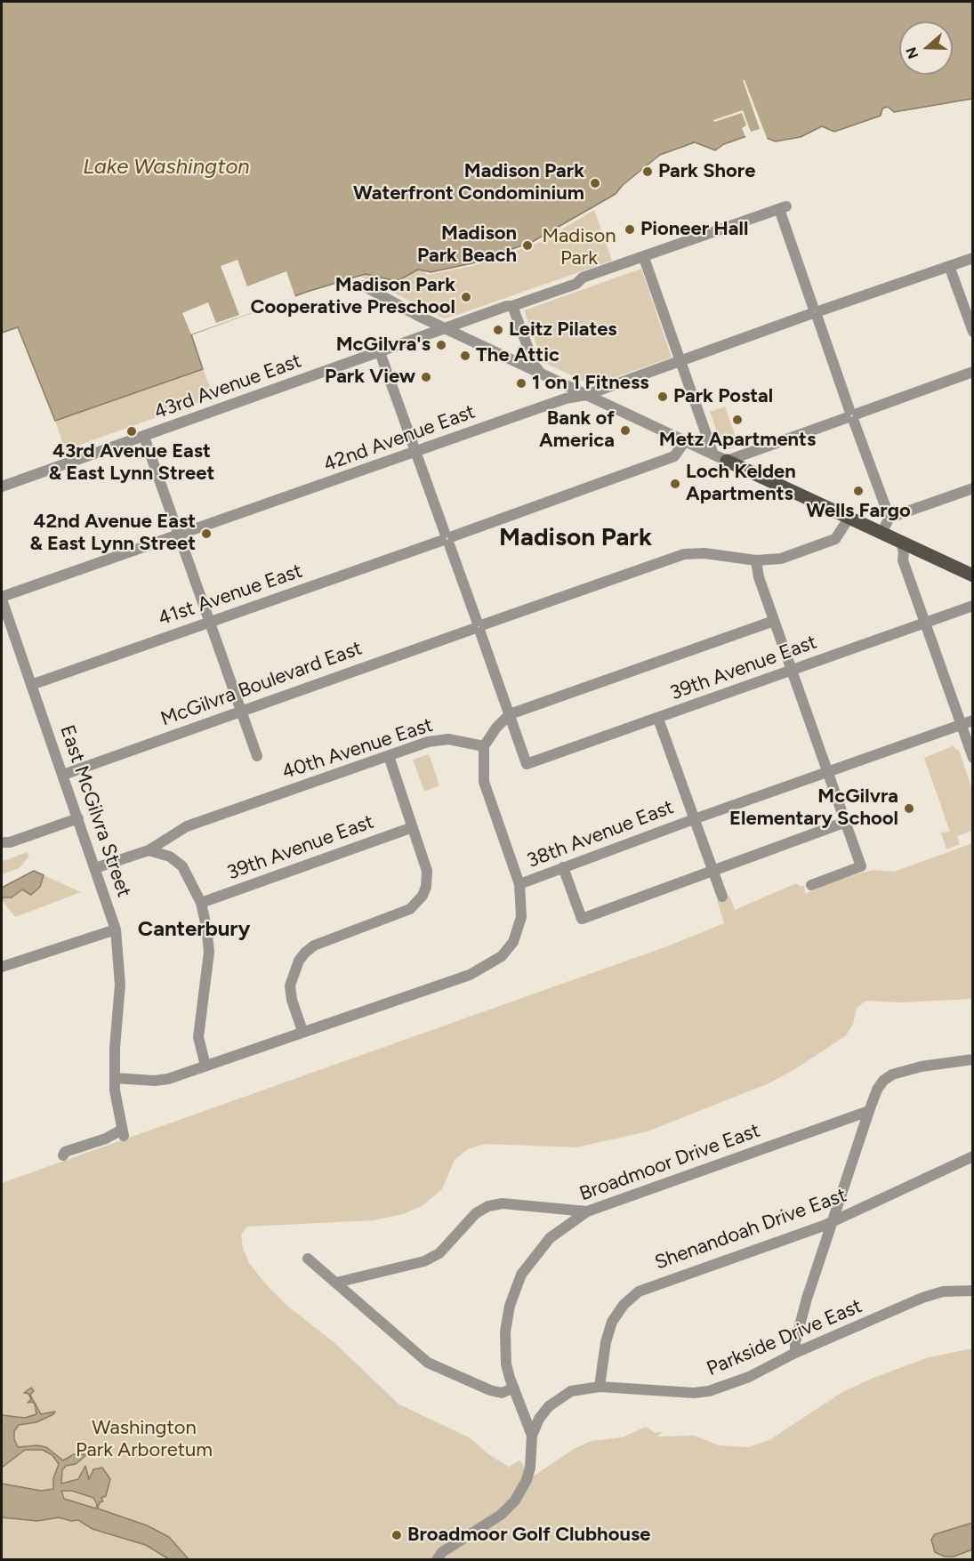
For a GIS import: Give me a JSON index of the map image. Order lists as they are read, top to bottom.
{
  "streets": {
    "street": [
      "43rd Avenue East",
      "42nd Avenue East",
      "41st Avenue East",
      "39th Avenue East",
      "McGilvra Boulevard East",
      "40th Avenue East",
      "East McGilvra Street",
      "38th Avenue East",
      "Broadmoor Drive East",
      "Shenandoah Drive East",
      "Parkside Drive East"
    ]
  },
  "crossings": [
    ["43rd Avenue East", "42nd Avenue East"],
    ["42nd Avenue East", "East McGilvra Street"],
    ["41st Avenue East", "East McGilvra Street"],
    ["McGilvra Boulevard East", "East McGilvra Street"],
    ["40th Avenue East", "East McGilvra Street"],
    ["East McGilvra Street", "38th Avenue East"],
    ["Broadmoor Drive East", "Parkside Drive East"],
    ["Shenandoah Drive East", "Parkside Drive East"]
  ],
  "districts": ["Madison Park", "Canterbury"],
  "water": ["Lake Washington"],
  "parks": ["Madison Park", "Washington Park Arboretum"],
  "places": [
    "Park Shore",
    "Madison Park Waterfront Condominium",
    "Pioneer Hall",
    "Madison Park Beach",
    "Madison Park Cooperative Preschool",
    "Leitz Pilates",
    "McGilvra's",
    "The Attic",
    "Park View",
    "1 on 1 Fitness",
    "Park Postal",
    "Metz Apartments",
    "Bank of America",
    "43rd Avenue East & East Lynn Street",
    "Loch Kelden Apartments",
    "Wells Fargo",
    "42nd Avenue East & East Lynn Street",
    "McGilvra Elementary School",
    "Broadmoor Golf Clubhouse"
  ],
  "north": "left"
}
